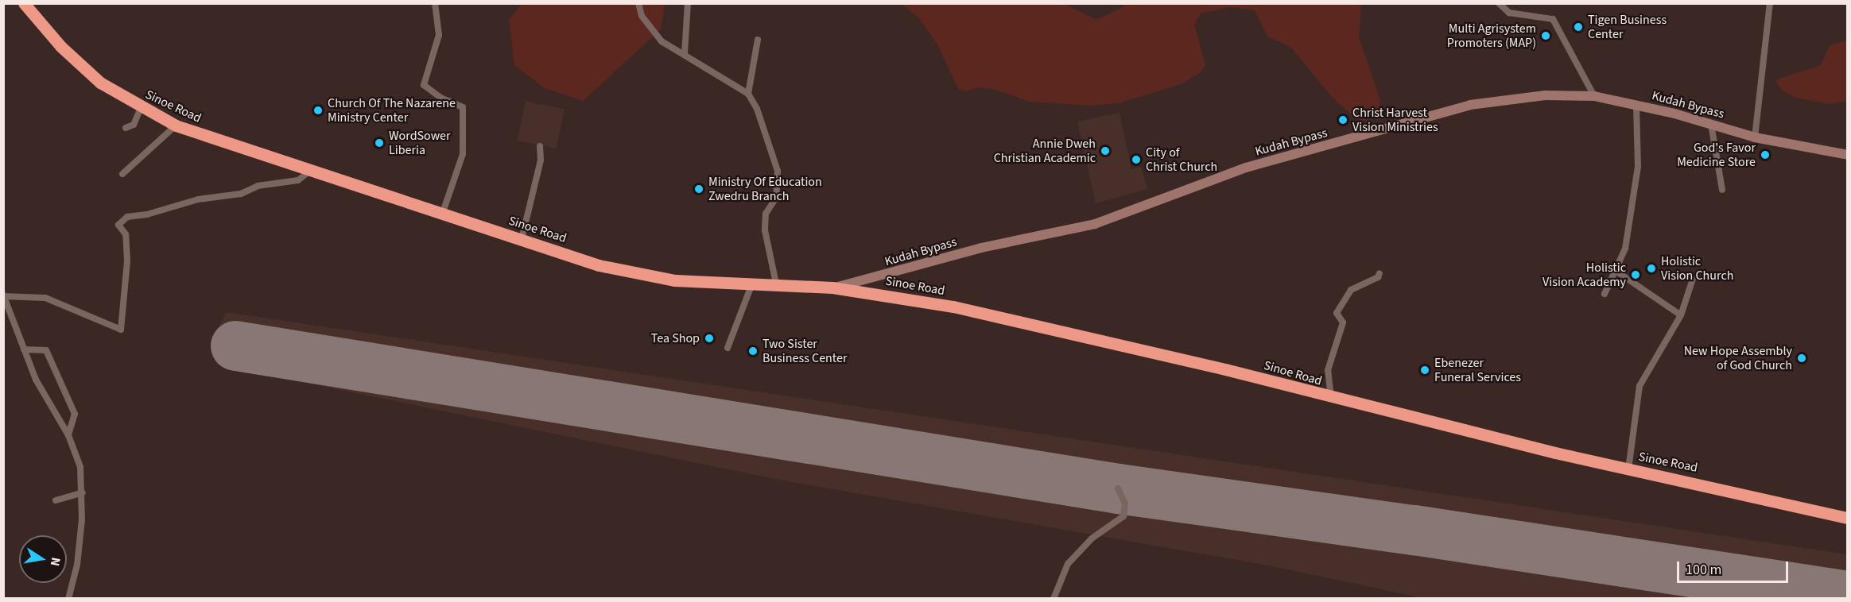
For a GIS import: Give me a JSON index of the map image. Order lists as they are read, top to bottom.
{
  "streets": {
    "highway": ["Sinoe Road"],
    "street": ["Kudah Bypass"]
  },
  "crossings": [
    ["Kudah Bypass", "Sinoe Road"]
  ],
  "places": [
    "Tigen Business Center",
    "Multi Agrisystem Promoters (MAP)",
    "Church Of The Nazarene Ministry Center",
    "Christ Harvest Vision Ministries",
    "WordSower Liberia",
    "Annie Dweh Christian Academic",
    "God's Favor Medicine Store",
    "City of Christ Church",
    "Ministry Of Education Zwedru Branch",
    "Holistic Vision Church",
    "Holistic Vision Academy",
    "Tea Shop",
    "Two Sister Business Center",
    "New Hope Assembly of God Church",
    "Ebenezer Funeral Services"
  ],
  "scale_bar": "100 m",
  "north": "right"
}
